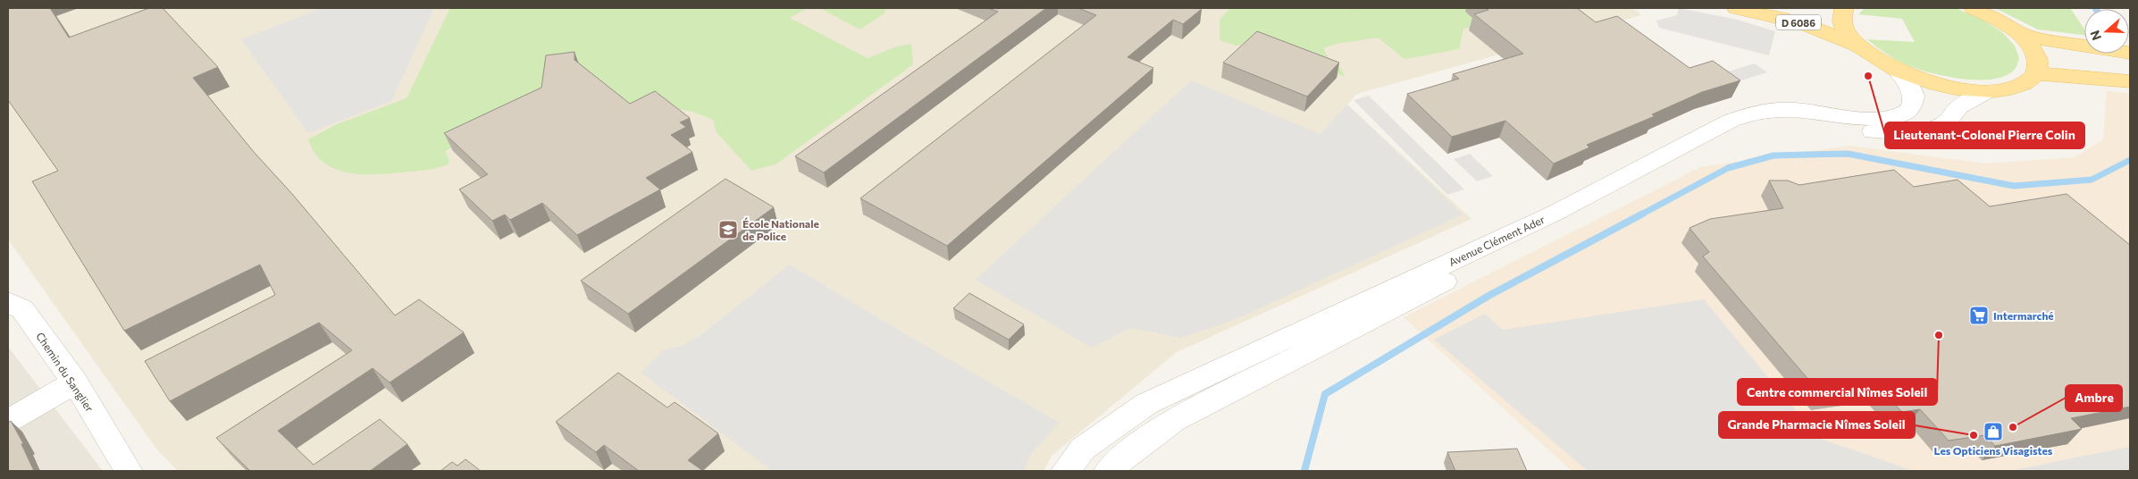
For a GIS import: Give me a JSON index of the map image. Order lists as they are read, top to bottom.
{
  "streets": {
    "main road": ["D 6086"],
    "street": ["Avenue Clément Ader", "Chemin du Sanglier"]
  },
  "places": {
    "other": [
      "Lieutenant-Colonel Pierre Colin",
      "Centre commercial Nîmes Soleil",
      "Ambre",
      "Grande Pharmacie Nîmes Soleil"
    ],
    "school or university": ["École Nationale de Police"],
    "supermarket": ["Intermarché"],
    "shop": ["Les Opticiens Visagistes"]
  },
  "north": "left"
}
